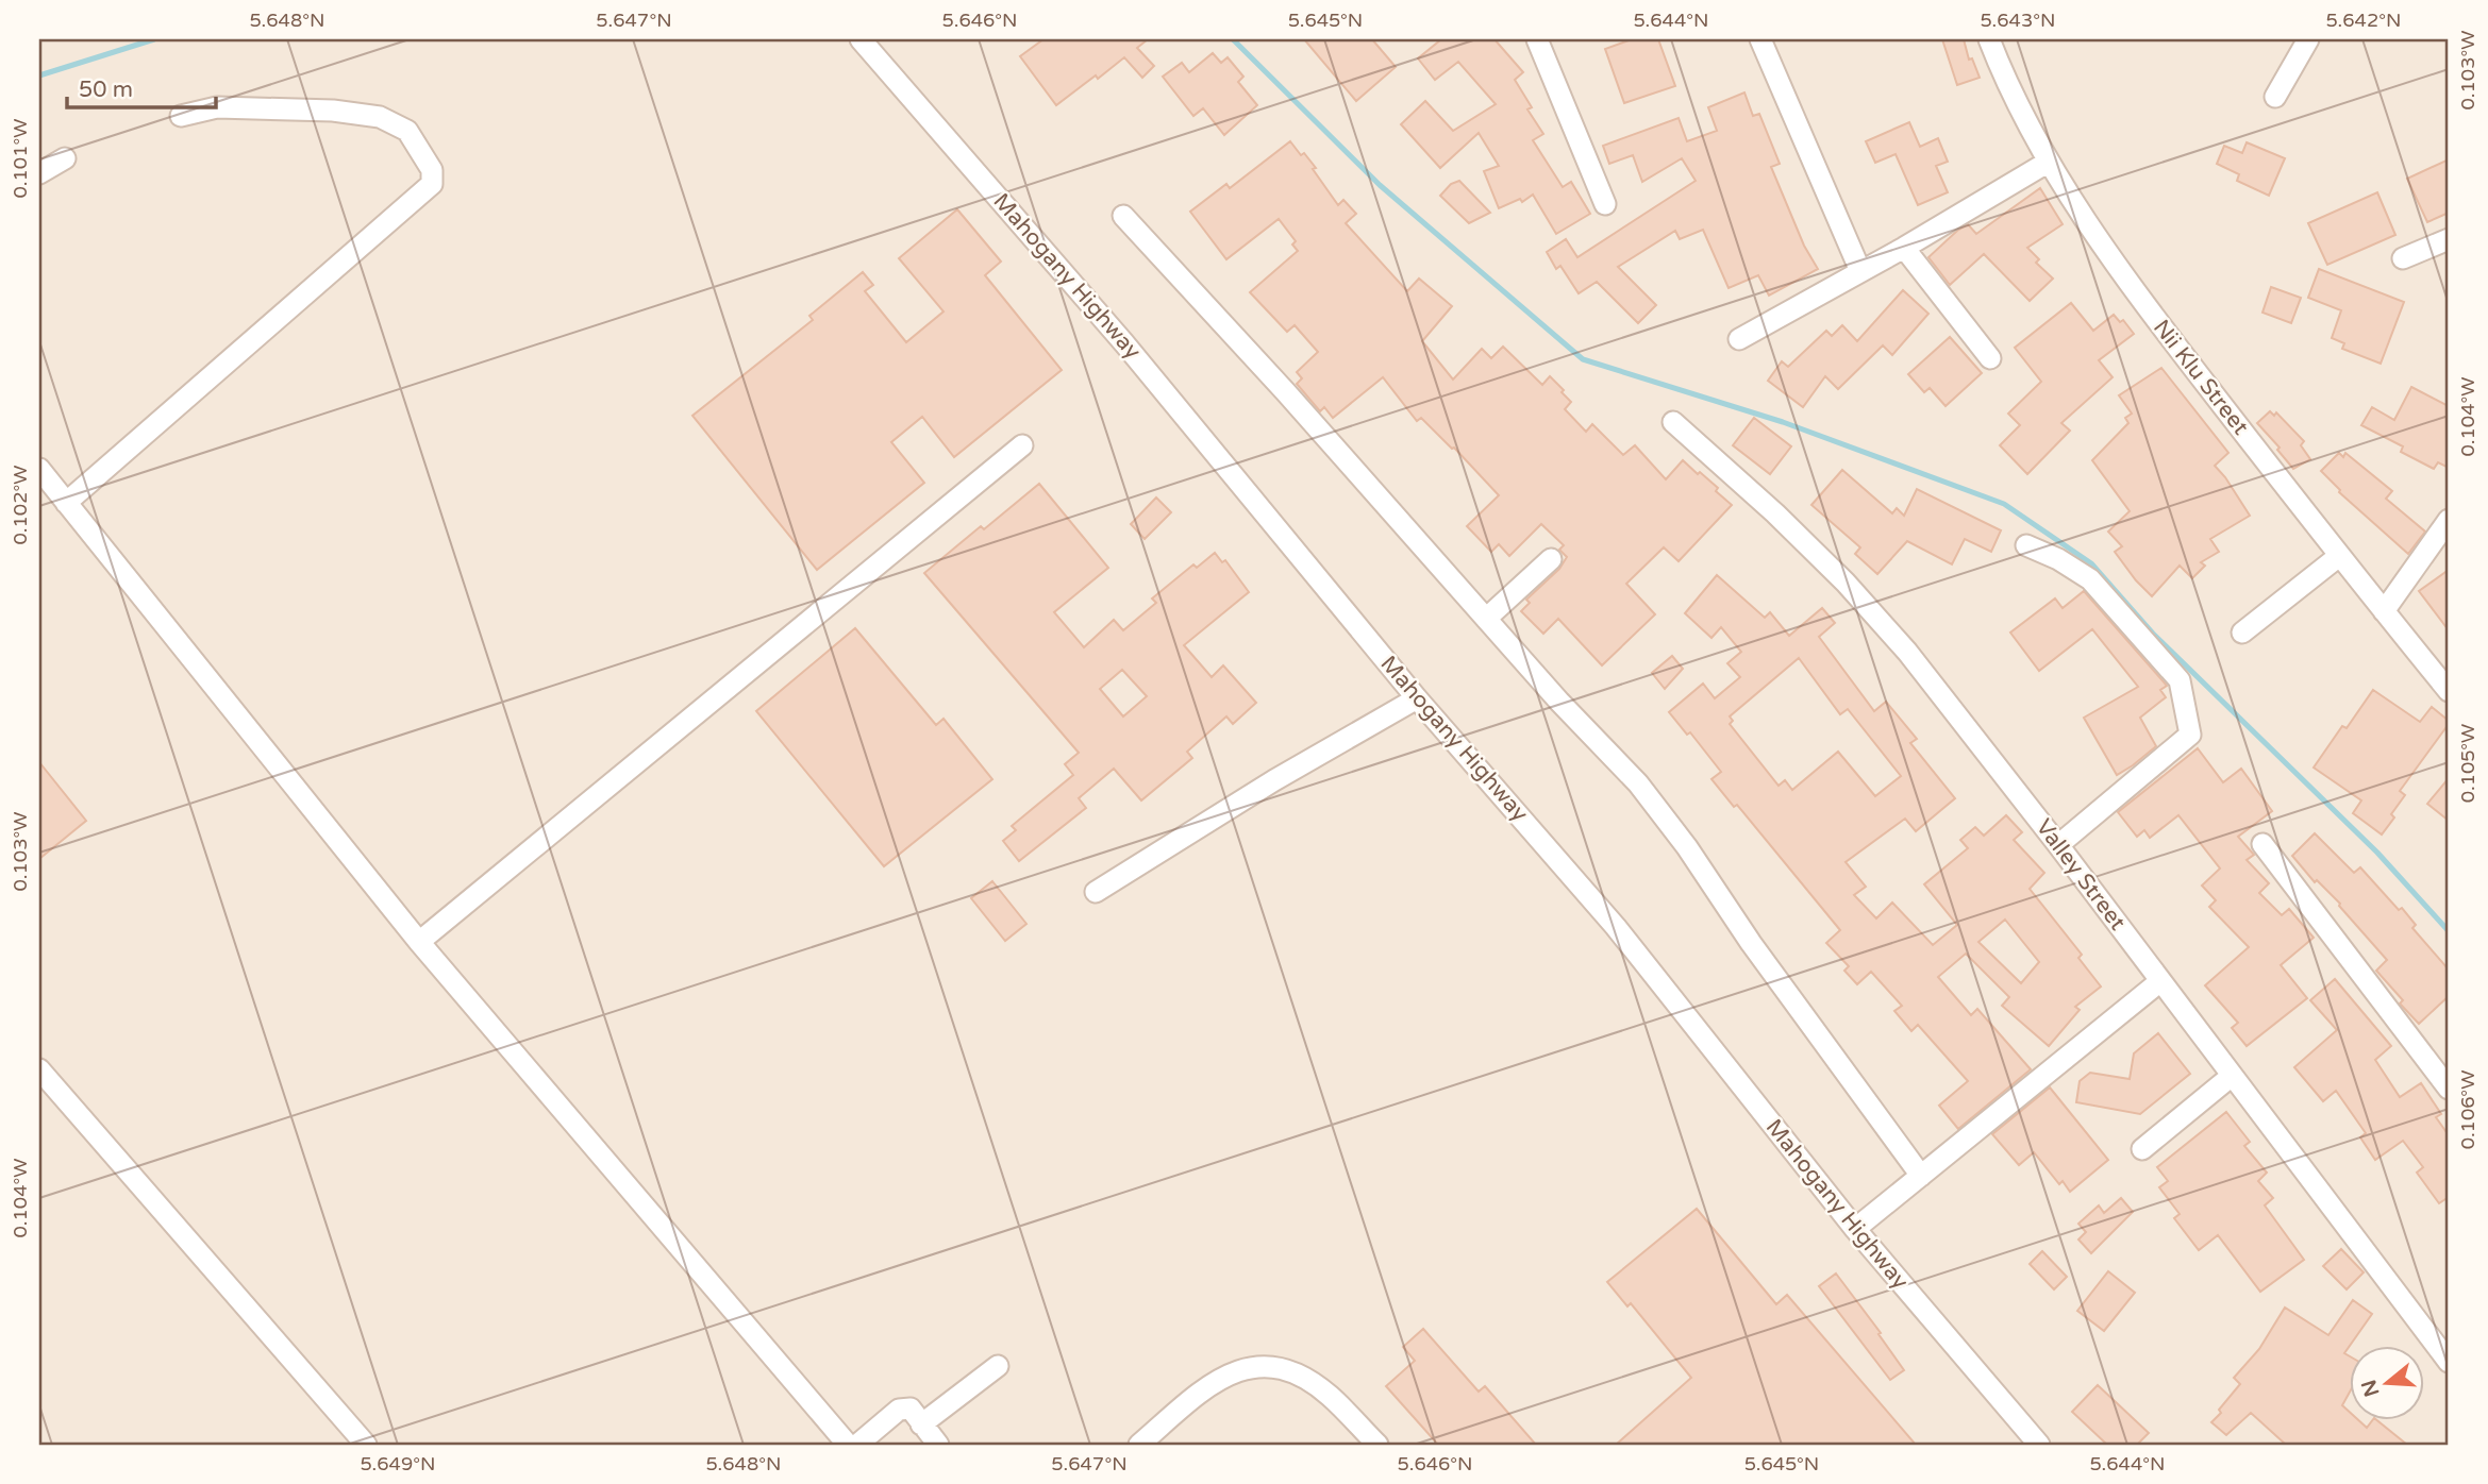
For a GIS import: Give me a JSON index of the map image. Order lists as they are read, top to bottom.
{
  "streets": {
    "street": ["Mahogany Highway", "Nii Klu Street", "Valley Street"]
  },
  "scale_bar": "50 m",
  "north": "left",
  "coordinates": [
    "5.648°N",
    "5.647°N",
    "5.646°N",
    "5.645°N",
    "5.644°N",
    "5.643°N",
    "5.642°N",
    "0.103°W",
    "0.101°W",
    "0.104°W",
    "0.102°W",
    "0.105°W",
    "0.106°W",
    "5.649°N"
  ]
}
